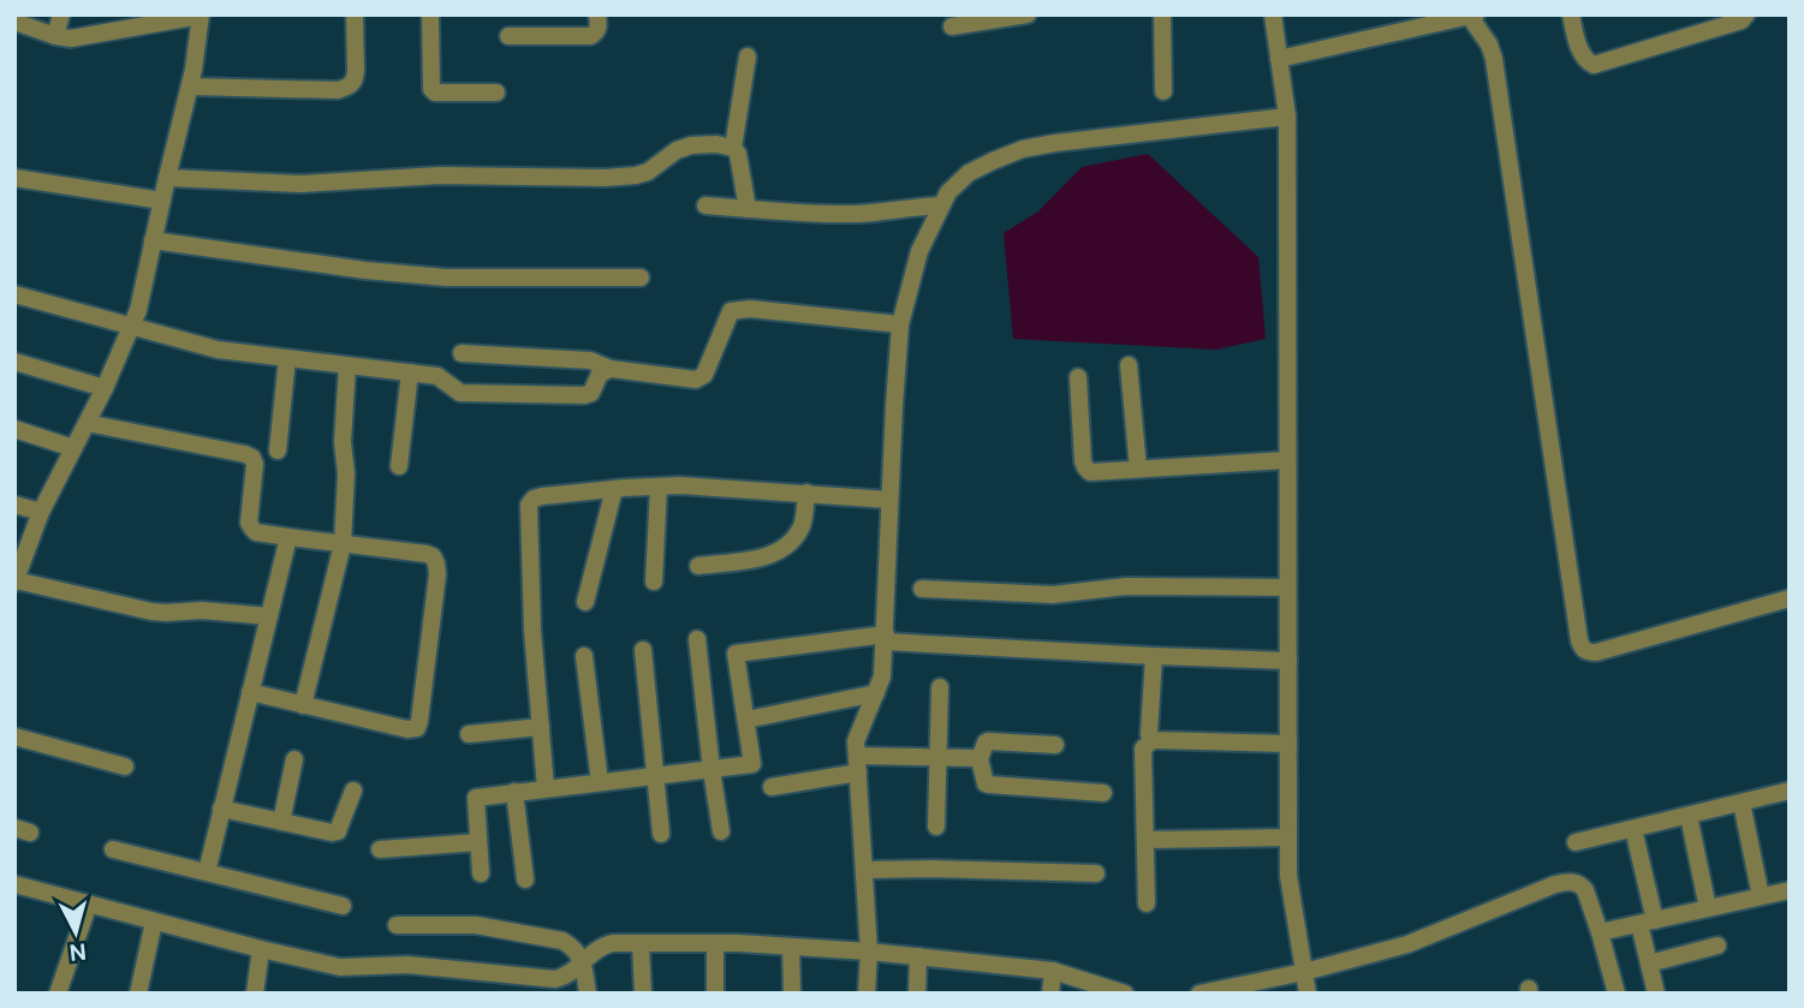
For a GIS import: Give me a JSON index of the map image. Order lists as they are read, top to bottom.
{
  "north": "bottom"
}
